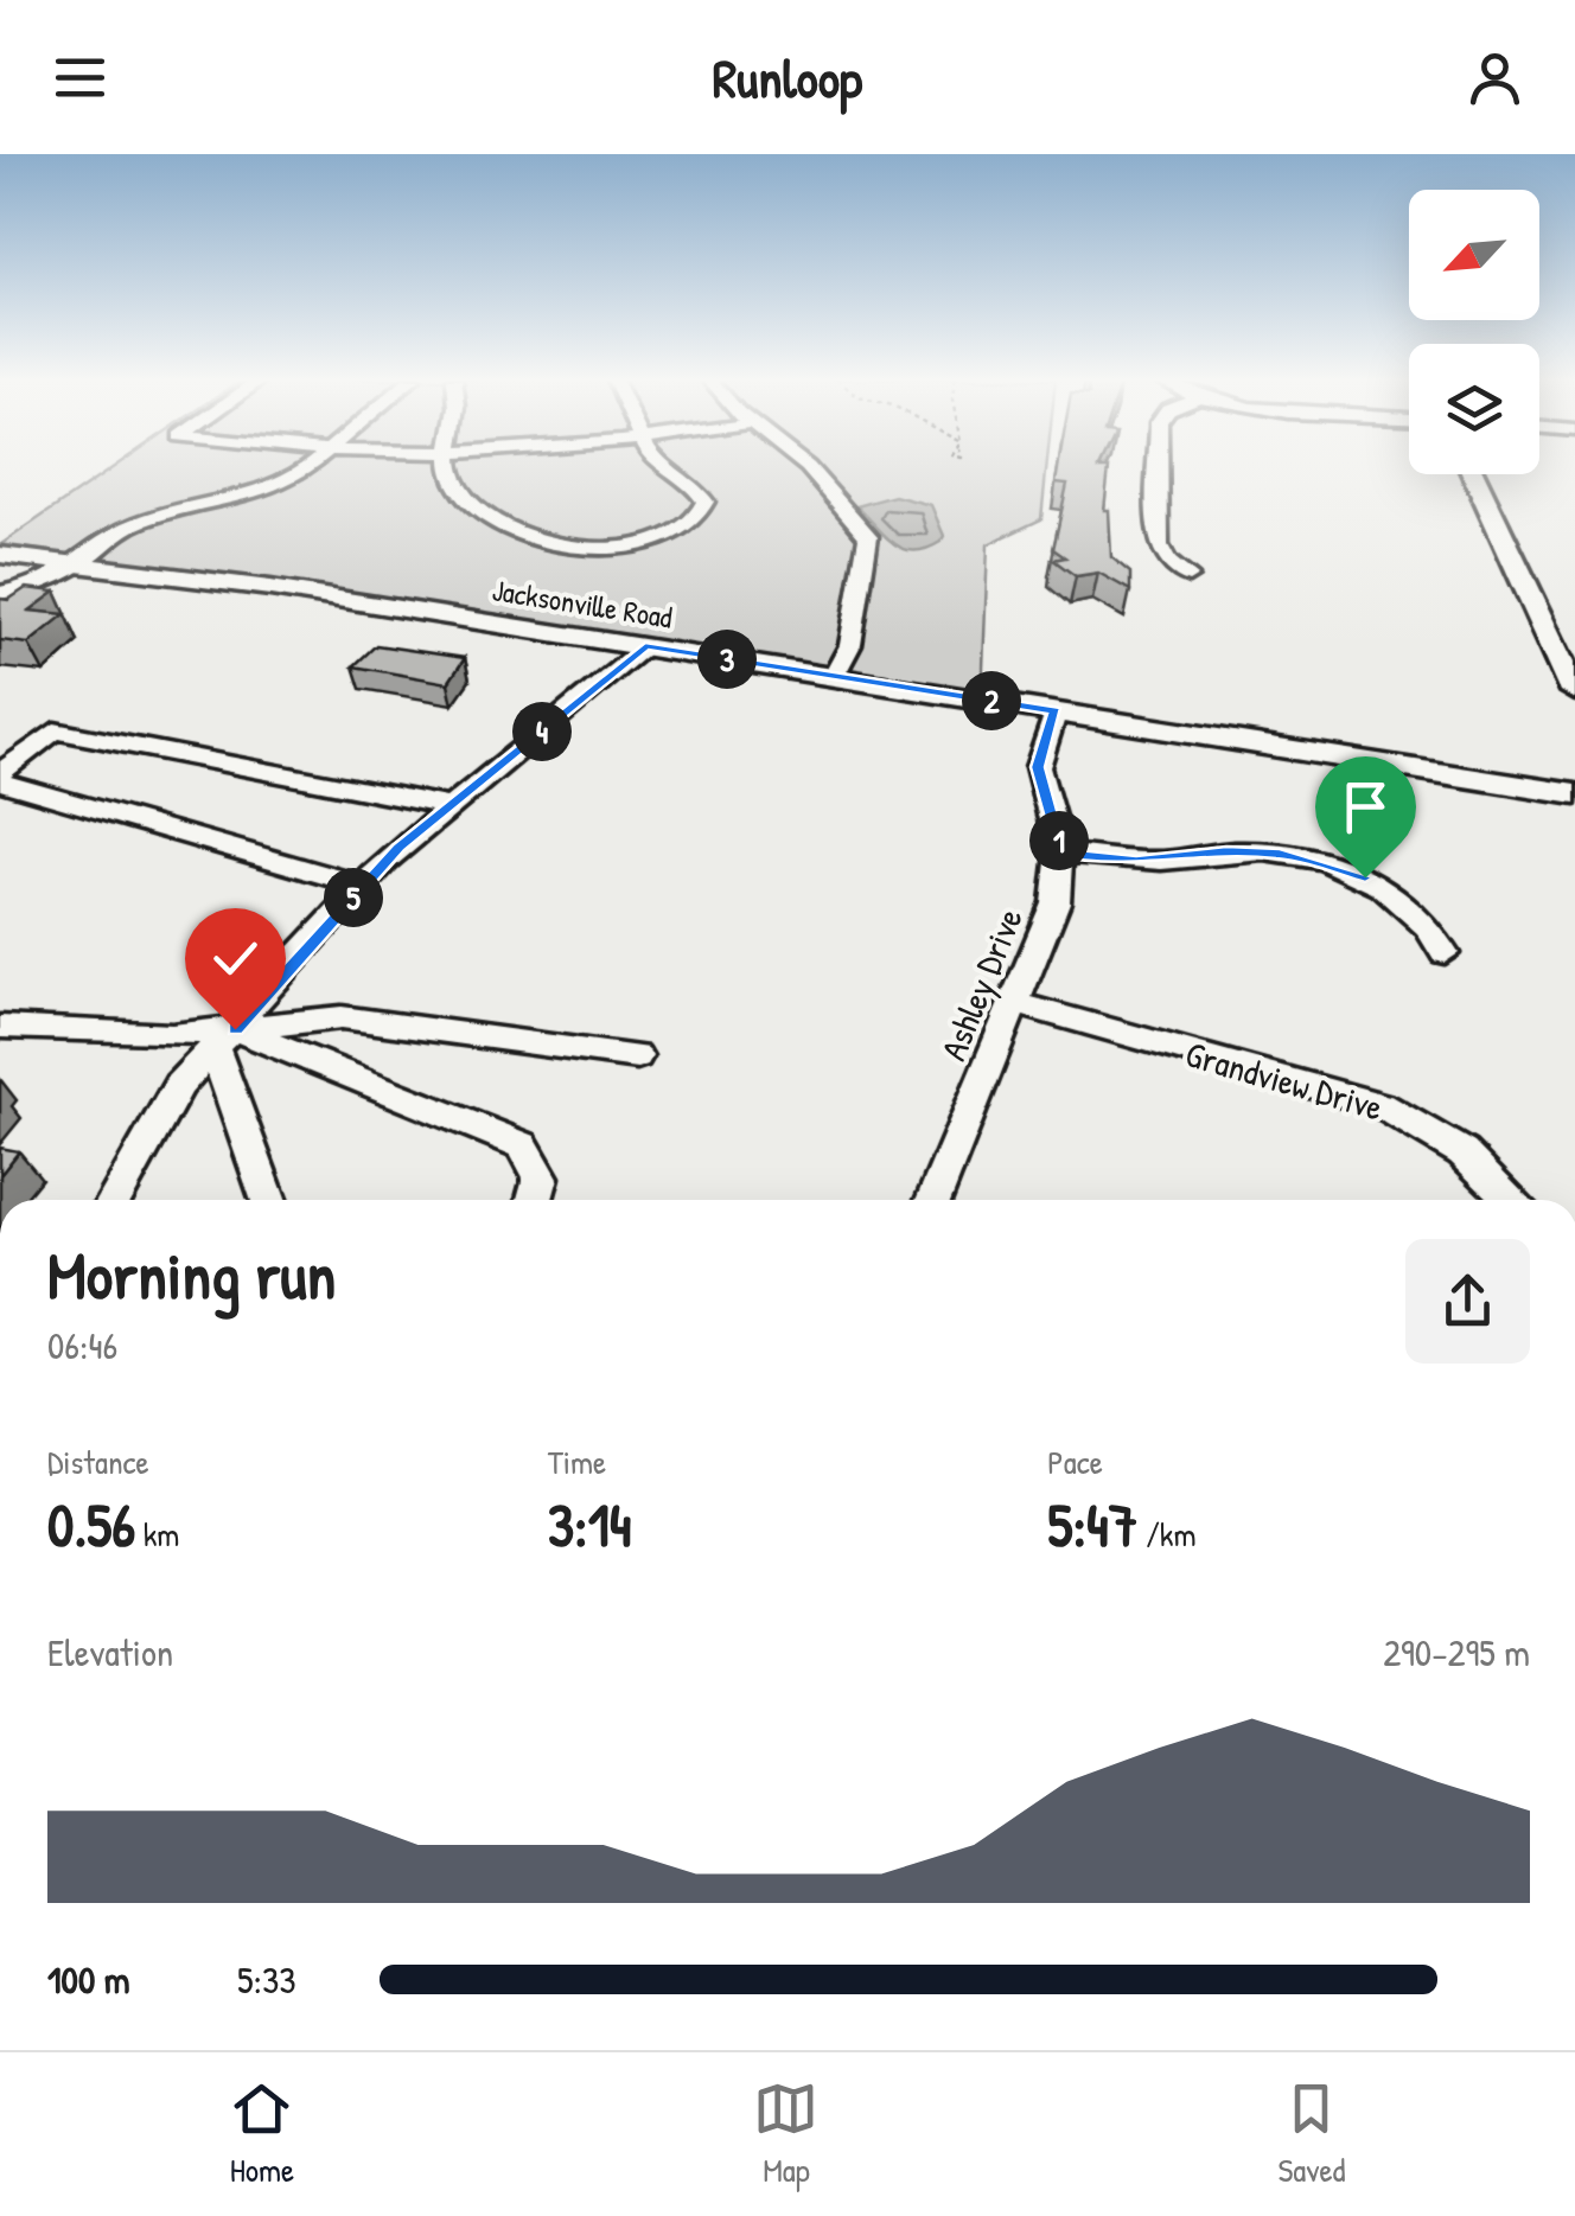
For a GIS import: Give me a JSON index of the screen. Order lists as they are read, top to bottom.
{
  "streets": {
    "main road": ["Jacksonville Road"],
    "street": ["Ashley Drive", "Grandview Drive"]
  },
  "crossings": [
    ["Jacksonville Road", "Ashley Drive"],
    ["Ashley Drive", "Grandview Drive"]
  ],
  "north": "bottom left",
  "page": {
    "header": "Runloop",
    "pins": [
      "3",
      "2",
      "4",
      "1",
      "5"
    ],
    "heading": ["Morning run", "06:46"],
    "stats": [
      ["Distance", "0.56 km"],
      ["Time", "3:14"],
      ["Pace", "5:47 /km"]
    ],
    "chart": ["Elevation", "290–295 m"],
    "list": [
      {
        "name": "100 m",
        "note": "5:33"
      }
    ],
    "tabs": ["Home", "Map", "Saved"]
  }
}
